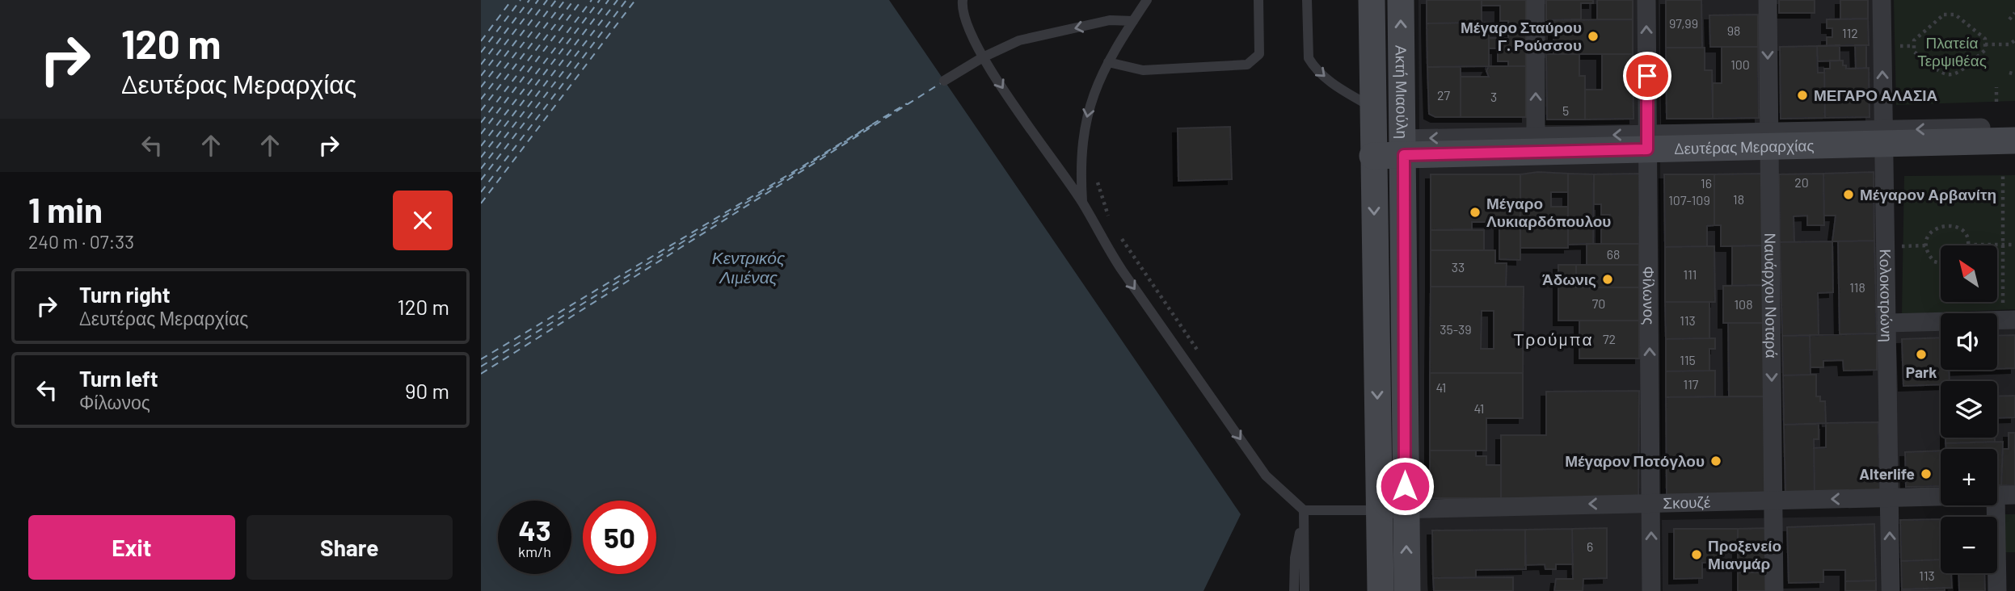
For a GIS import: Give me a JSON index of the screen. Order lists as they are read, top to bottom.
{
  "streets": {
    "main road": ["Ακτή Μιαούλη", "Δευτέρας Μεραρχίας"],
    "street": [
      "Φίλωνος",
      "Ναυάρχου Νοταρά",
      "Κολοκοτρώνη",
      "Σκουζέ"
    ]
  },
  "crossings": [
    ["Ακτή Μιαούλη", "Δευτέρας Μεραρχίας"],
    ["Ακτή Μιαούλη", "Σκουζέ"],
    ["Δευτέρας Μεραρχίας", "Φίλωνος"],
    ["Δευτέρας Μεραρχίας", "Ναυάρχου Νοταρά"],
    ["Δευτέρας Μεραρχίας", "Κολοκοτρώνη"],
    ["Φίλωνος", "Σκουζέ"],
    ["Ναυάρχου Νοταρά", "Σκουζέ"],
    ["Κολοκοτρώνη", "Σκουζέ"]
  ],
  "one_way": ["Φίλωνος", "Ναυάρχου Νοταρά", "Σκουζέ"],
  "districts": ["Τρούμπα"],
  "water": ["Κεντρικός Λιμένας"],
  "parks": ["Πλατεία Τερψιθέας"],
  "places": [
    "Μέγαρο Σταύρου Γ. Ρούσσου",
    "ΜΕΓΑΡΟ ΑΛΑΣΙΑ",
    "Μέγαρον Αρβανίτη",
    "Μέγαρο Λυκιαρδόπουλου",
    "Άδωνις",
    "Park",
    "Μέγαρον Ποτόγλου",
    "Alterlife",
    "Προξενείο Μιανμάρ"
  ],
  "house_numbers": [
    "97,99",
    "98",
    "112",
    "100",
    "27",
    "3",
    "5",
    "20",
    "16",
    "18",
    "107-109",
    "68",
    "33",
    "111",
    "118",
    "70",
    "108",
    "113",
    "35-39",
    "72",
    "115",
    "117",
    "41",
    "41",
    "6",
    "113"
  ],
  "north": "top left",
  "page": {
    "turn": ["120 m", "Δευτέρας Μεραρχίας"],
    "heading": ["1 min", "240 m · 07:33"],
    "map_buttons": ["+", "−"],
    "list": [
      {
        "name": "Turn right",
        "note": "Δευτέρας Μεραρχίας",
        "value": "120 m"
      },
      {
        "name": "Turn left",
        "note": "Φίλωνος",
        "value": "90 m"
      }
    ],
    "speed": "43 km/h",
    "limit": "50",
    "buttons": ["Exit", "Share"]
  }
}
